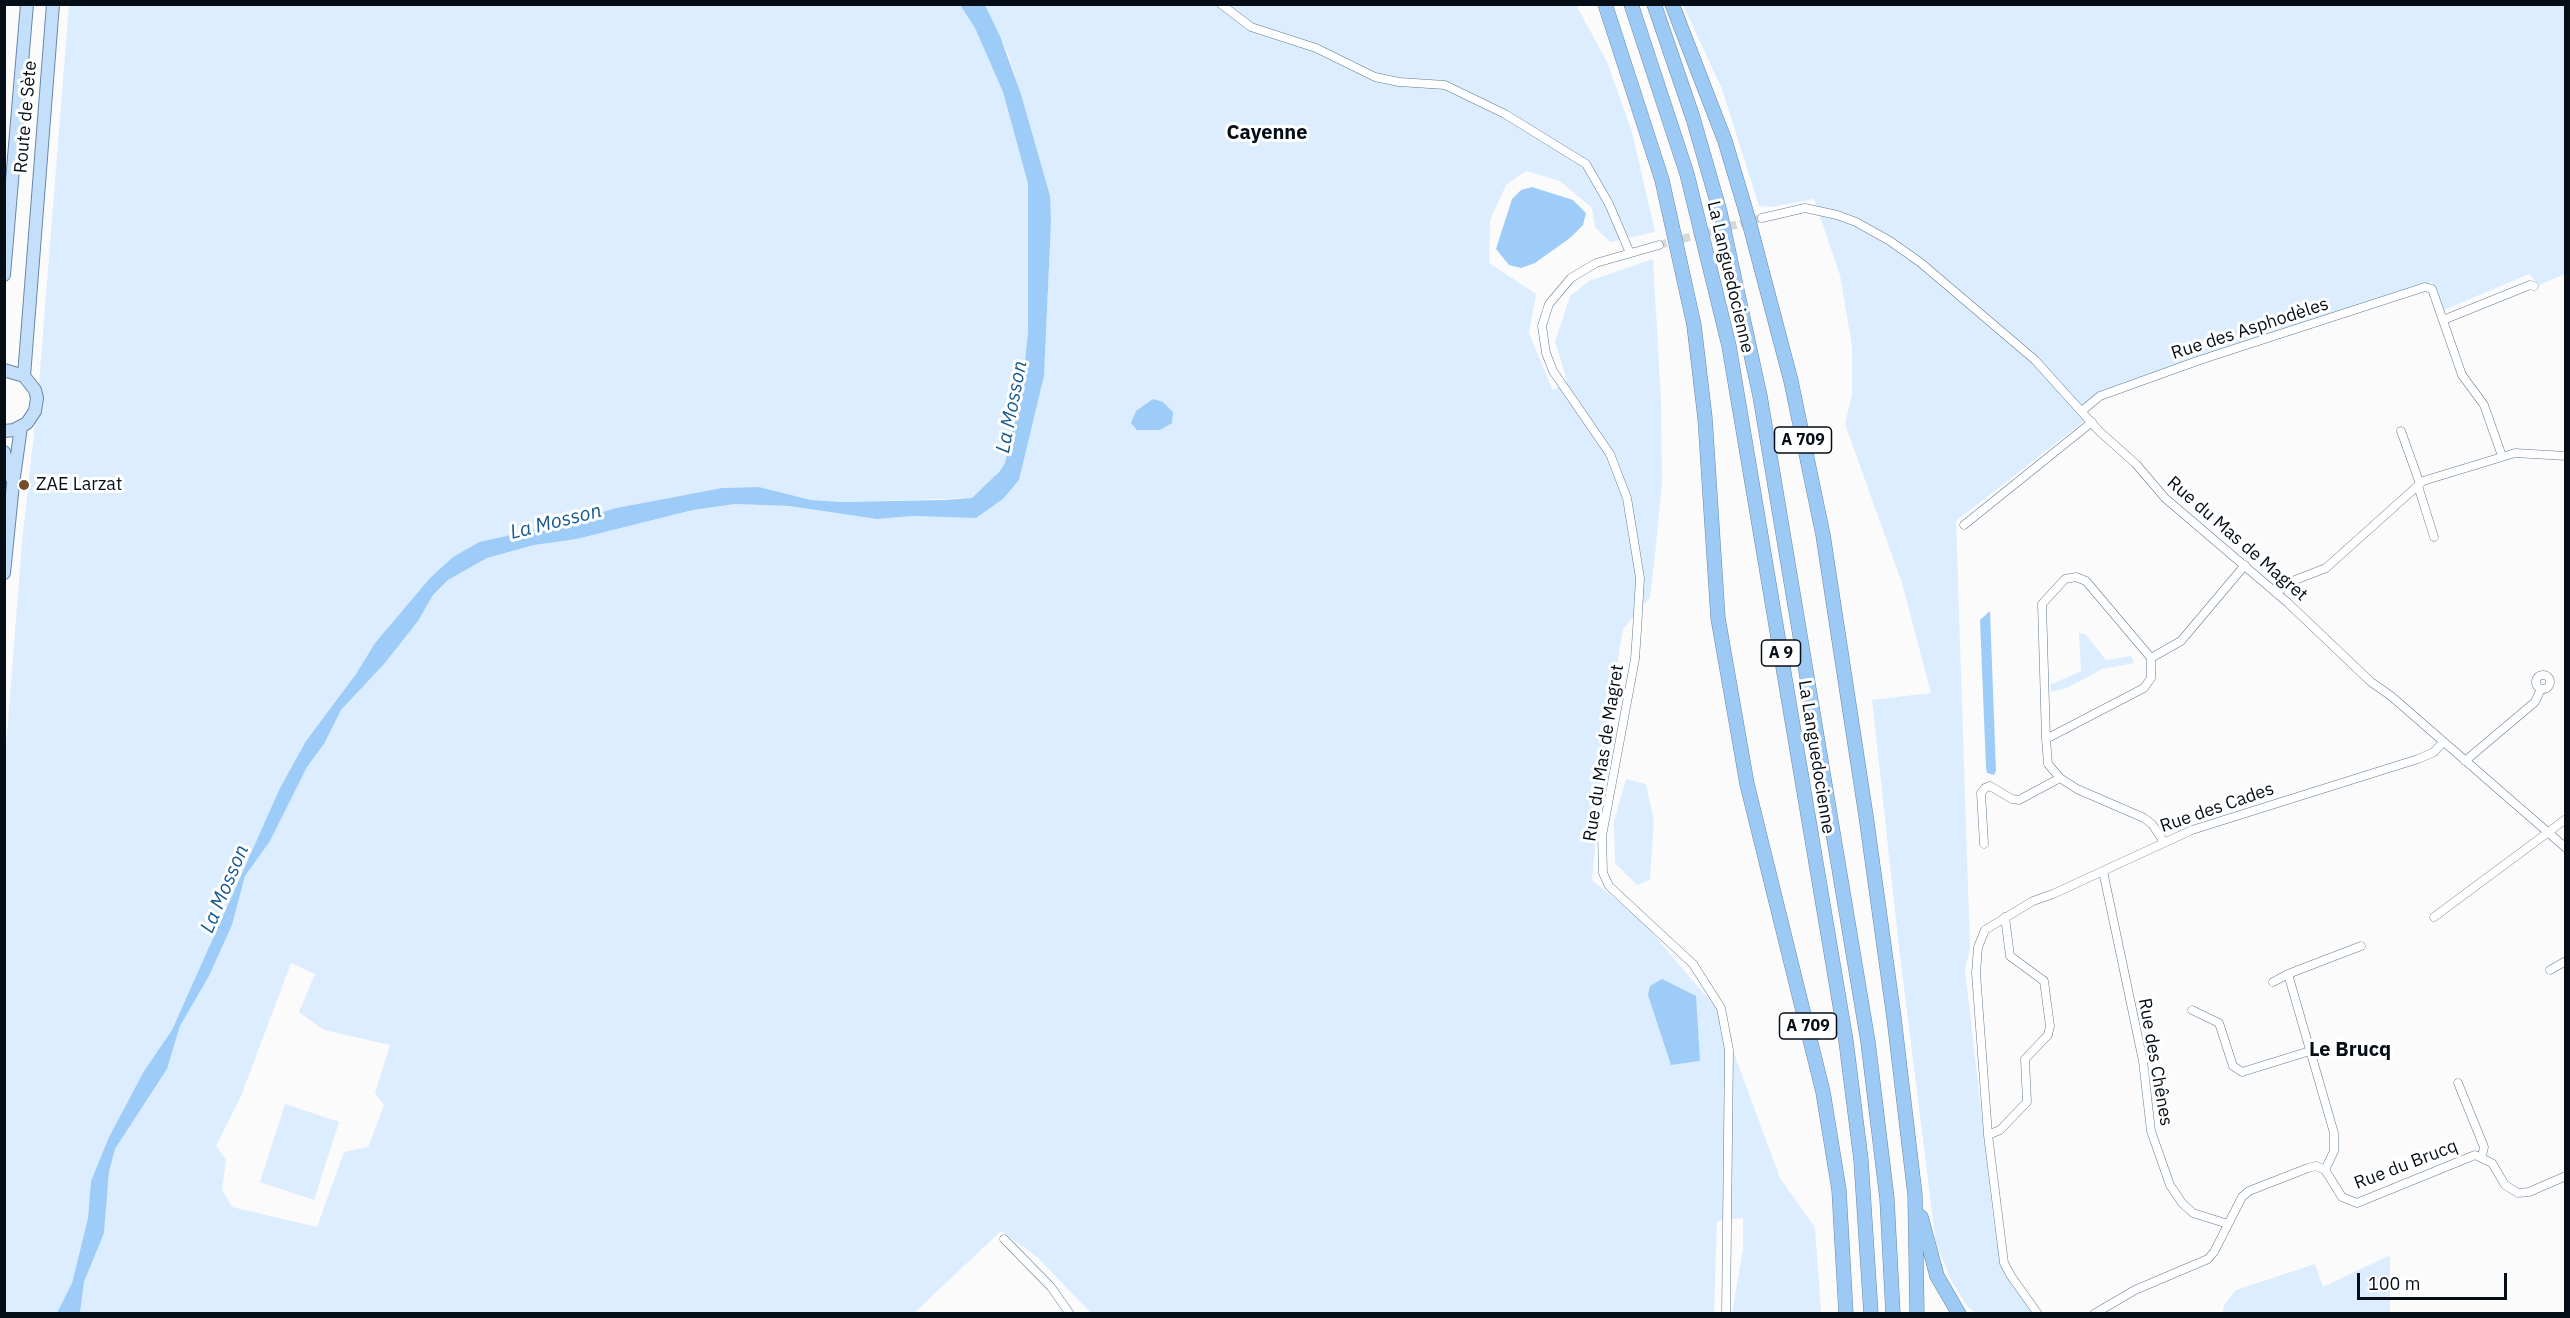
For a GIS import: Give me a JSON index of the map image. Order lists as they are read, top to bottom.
{
  "streets": {
    "highway": ["La Languedocienne", "A 709", "A 9"],
    "main road": ["Route de Sète"],
    "street": [
      "Rue des Asphodèles",
      "Rue du Mas de Magret",
      "Rue des Cades",
      "Rue des Chênes",
      "Rue du Brucq"
    ]
  },
  "crossings": [
    ["Rue des Asphodèles", "Rue du Mas de Magret"],
    ["Rue du Mas de Magret", "Rue des Cades"],
    ["Rue des Cades", "Rue des Chênes"],
    ["Rue des Chênes", "Rue du Brucq"]
  ],
  "districts": ["Cayenne", "Le Brucq"],
  "water": ["La Mosson"],
  "places": ["ZAE Larzat"],
  "scale_bar": "100 m"
}
